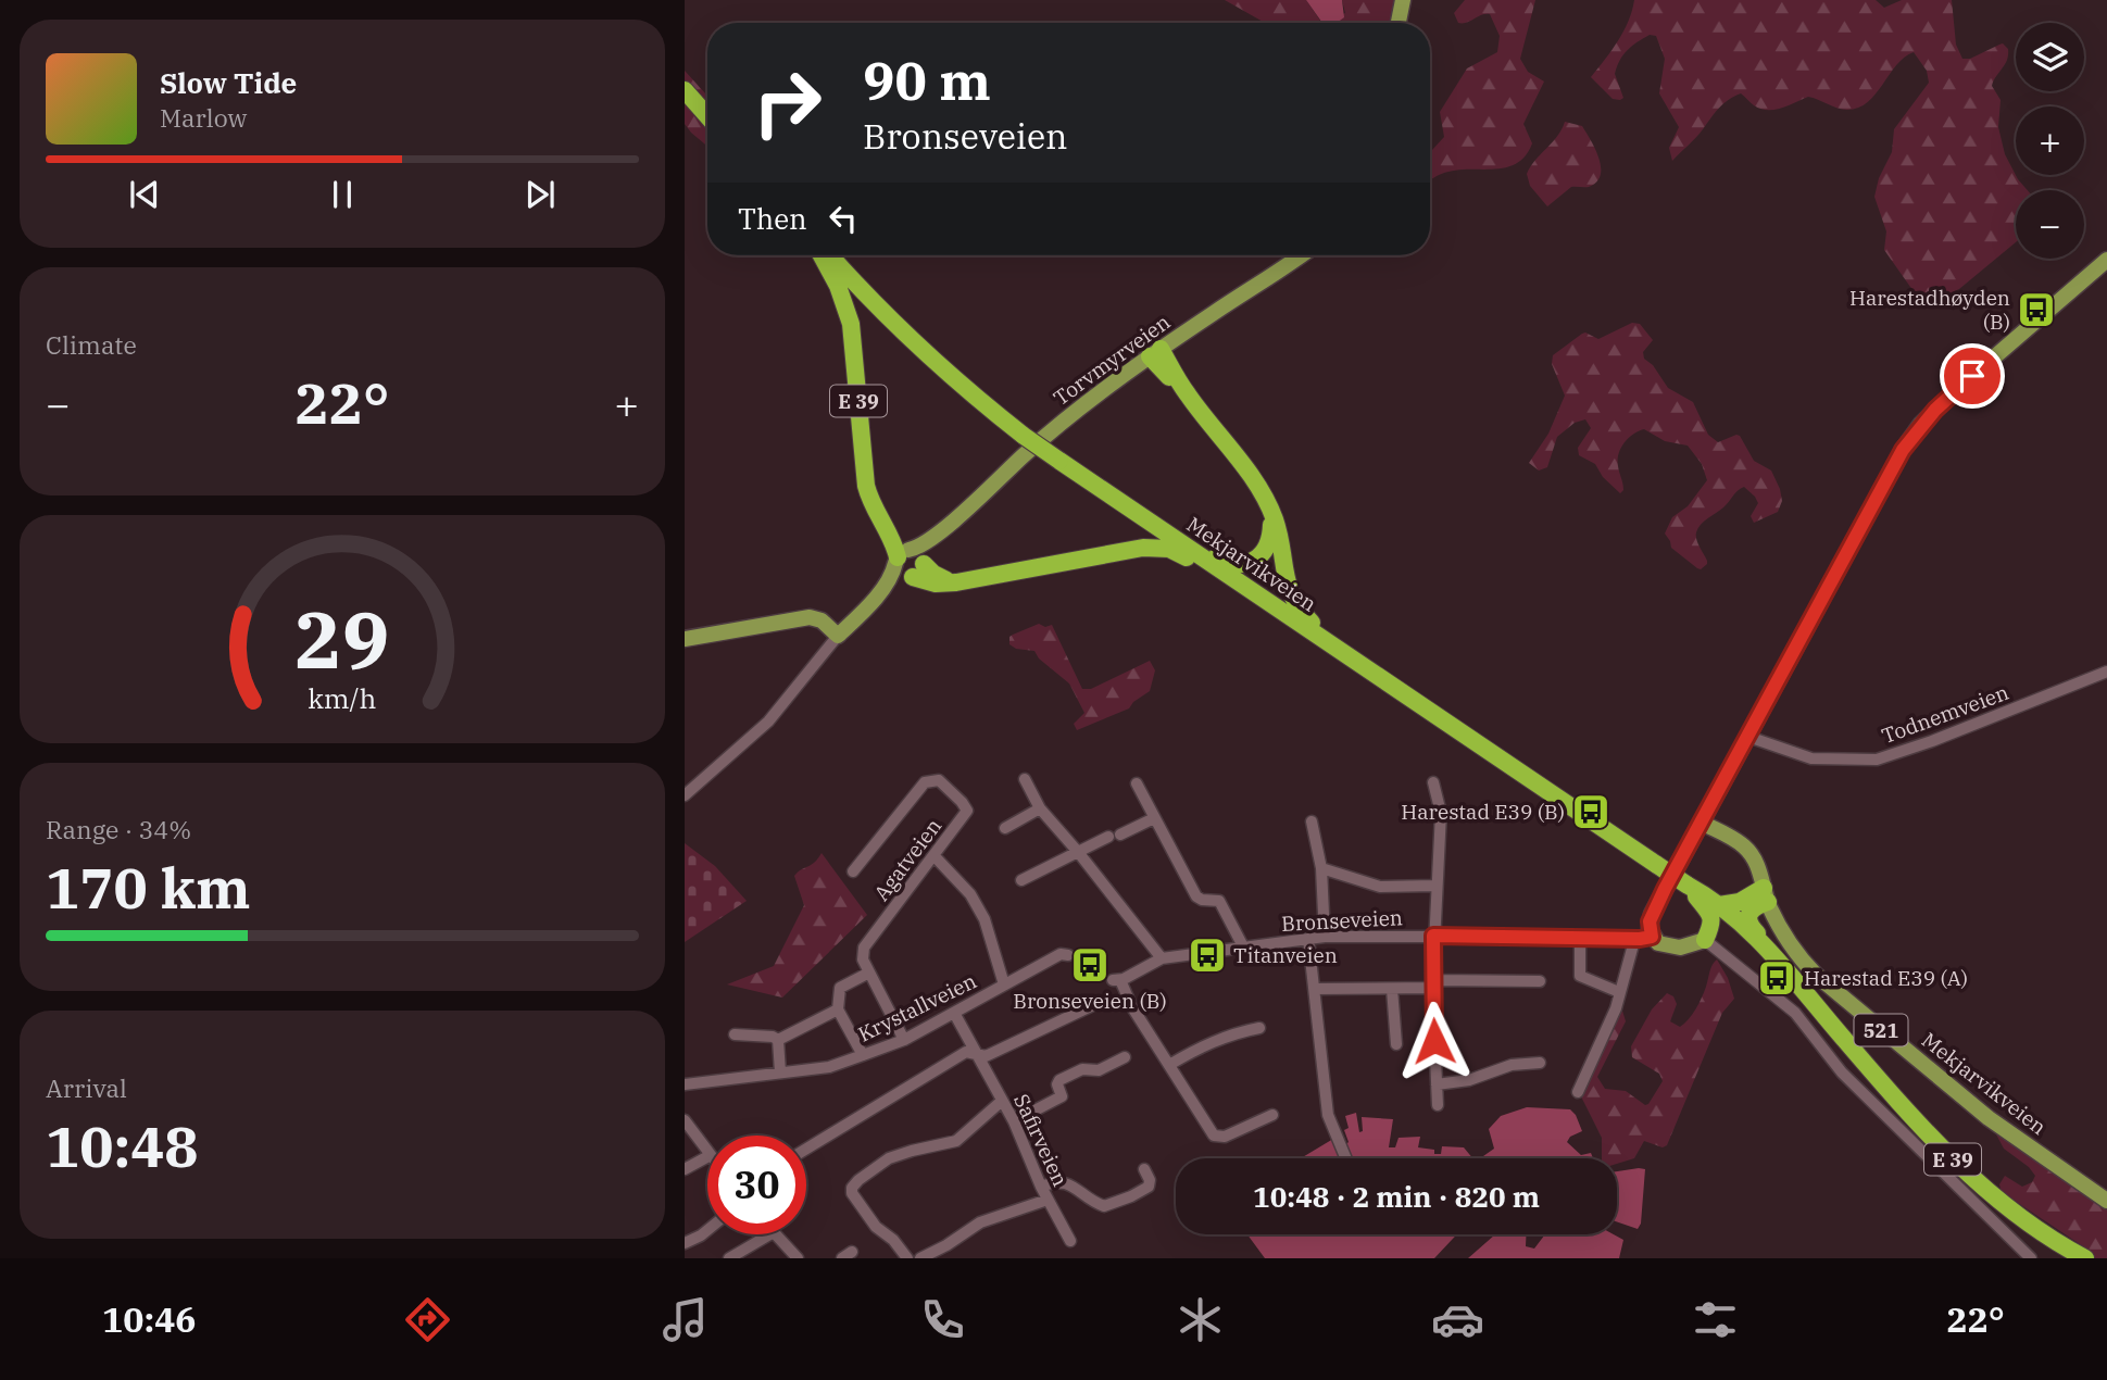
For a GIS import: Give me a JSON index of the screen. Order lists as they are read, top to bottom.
{
  "streets": {
    "highway": ["E 39", "Mekjarvikveien"],
    "main road": ["Torvmyrveien", "521"],
    "street": [
      "Todnemveien",
      "Agatveien",
      "Bronseveien",
      "Krystallveien",
      "Safirveien"
    ]
  },
  "crossings": [
    ["Torvmyrveien", "E 39"],
    ["E 39", "Mekjarvikveien"],
    ["Agatveien", "Krystallveien"],
    ["Krystallveien", "Safirveien"]
  ],
  "places": {
    "bus stop": [
      "Harestadhøyden (B)",
      "Harestad E39 (B)",
      "Titanveien",
      "Bronseveien (B)",
      "Harestad E39 (A)"
    ]
  },
  "page": {
    "map_buttons": ["+", "−"],
    "turn": ["90 m", "Bronseveien"],
    "song": ["Slow Tide", "Marlow"],
    "then": "Then",
    "tile": [
      "Climate",
      ["Range · 34%", "170 km"],
      ["Arrival", "10:48"]
    ],
    "heat": ["−", "22°", "+"],
    "limit": "30",
    "trip": "10:48 · 2 min · 820 m",
    "tabs": ["10:46", "22°"],
    "gauge": ["29", "km/h"]
  }
}
